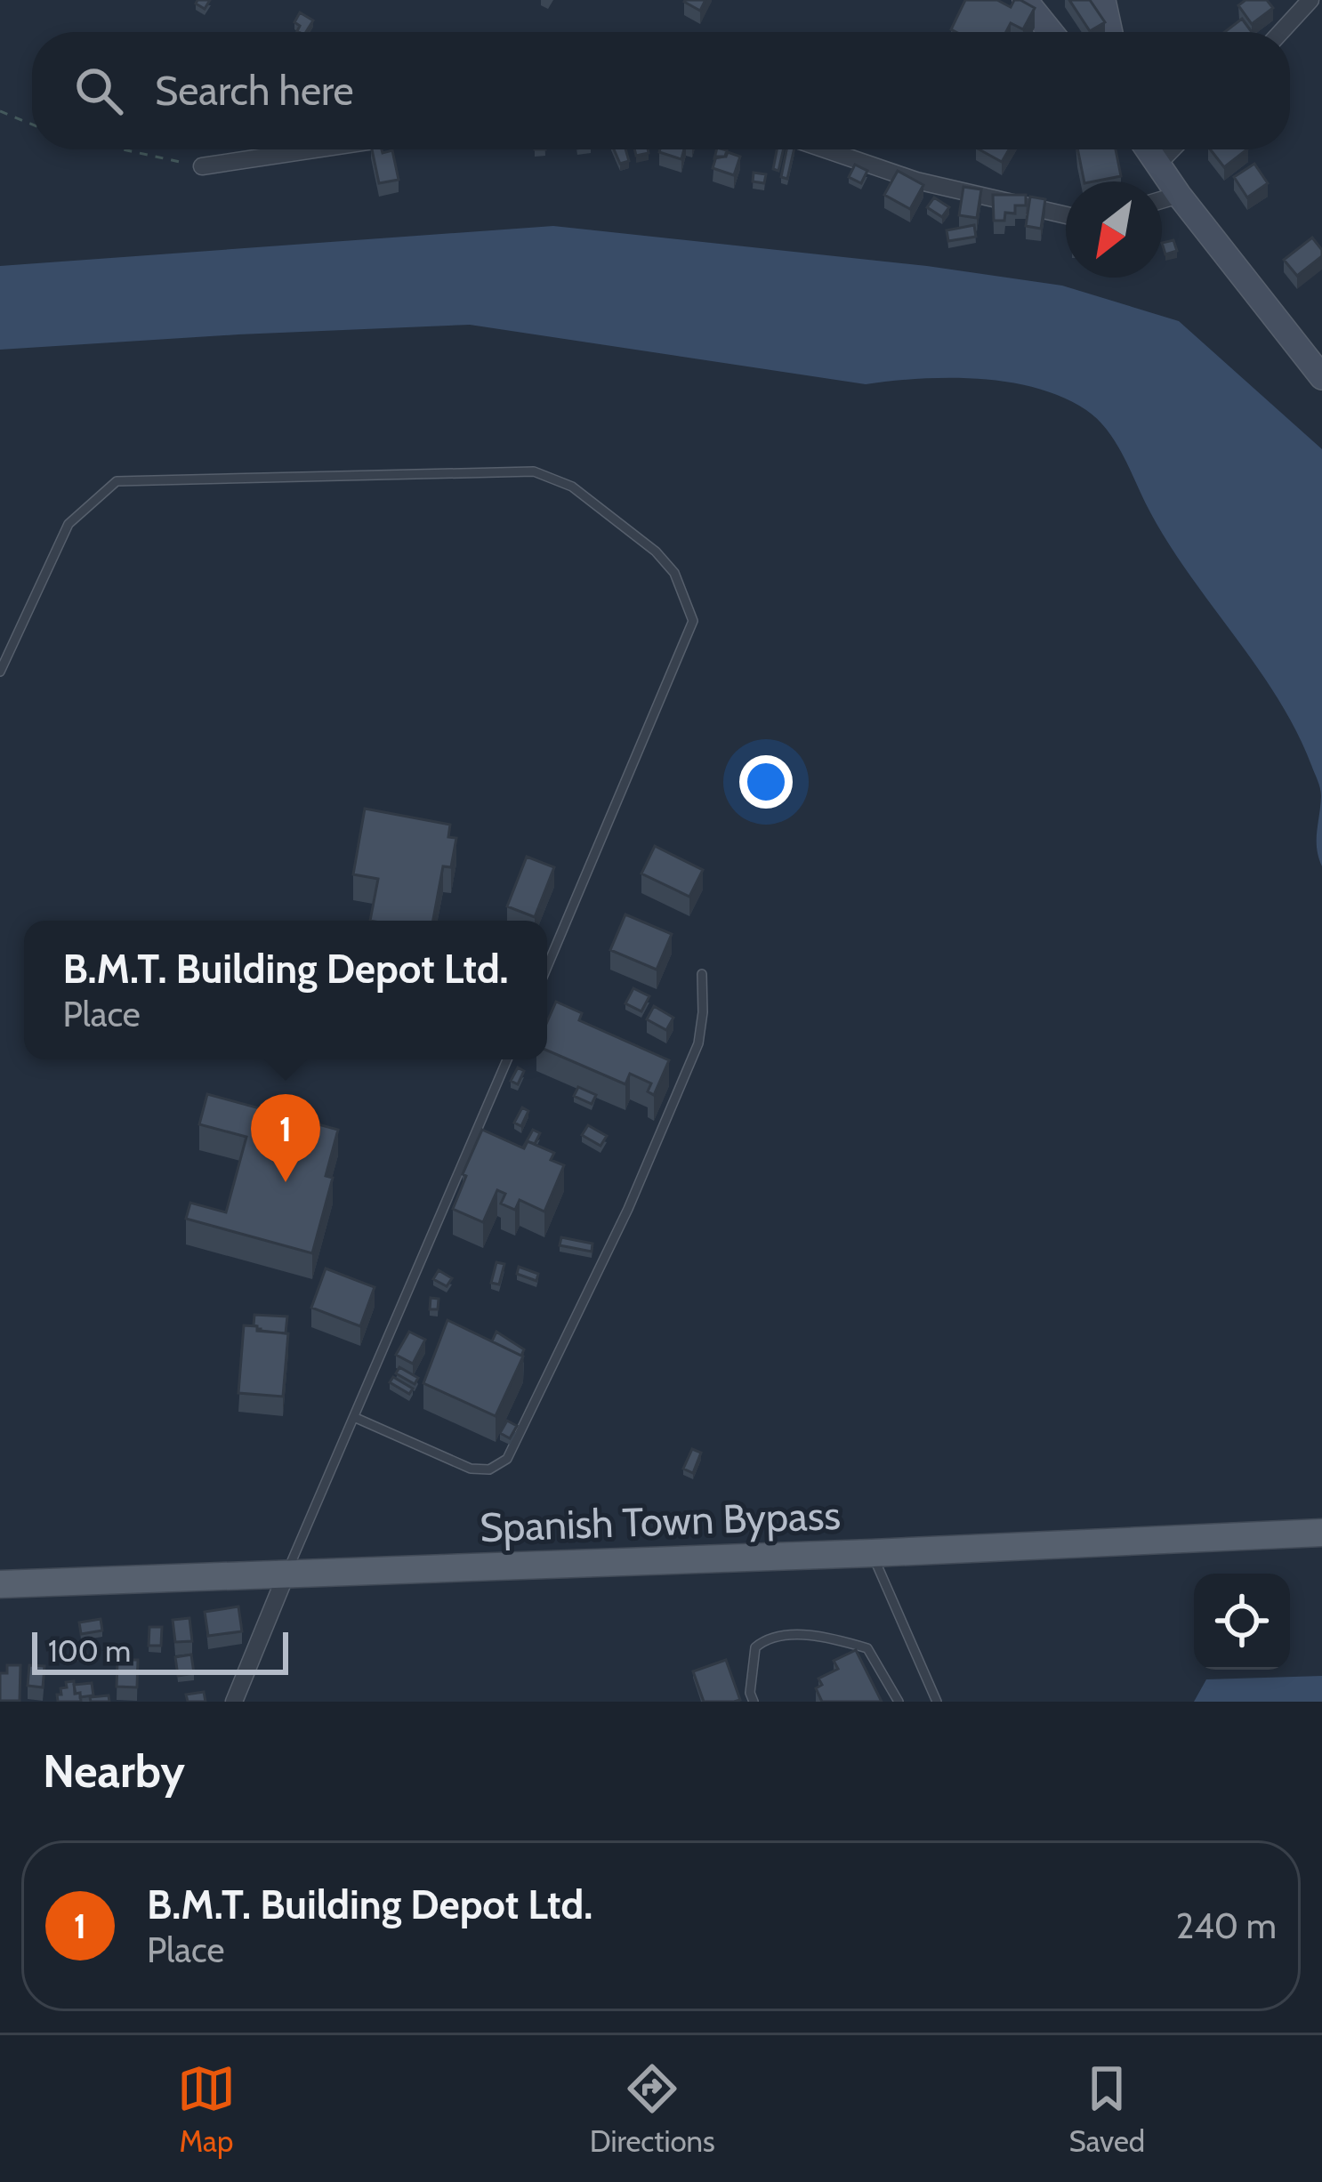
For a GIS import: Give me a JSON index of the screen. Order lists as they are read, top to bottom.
{
  "streets": {
    "main road": ["Spanish Town Bypass"]
  },
  "scale_bar": "100 m",
  "north": "bottom left",
  "page": {
    "search": "Search here",
    "popup": ["B.M.T. Building Depot Ltd.", "Place"],
    "pins": "1",
    "scale": "100 m",
    "heading": "Nearby",
    "list": [
      {
        "mark": "1",
        "name": "B.M.T. Building Depot Ltd.",
        "note": "Place",
        "value": "240 m"
      }
    ],
    "nav": ["Map", "Directions", "Saved"]
  }
}
